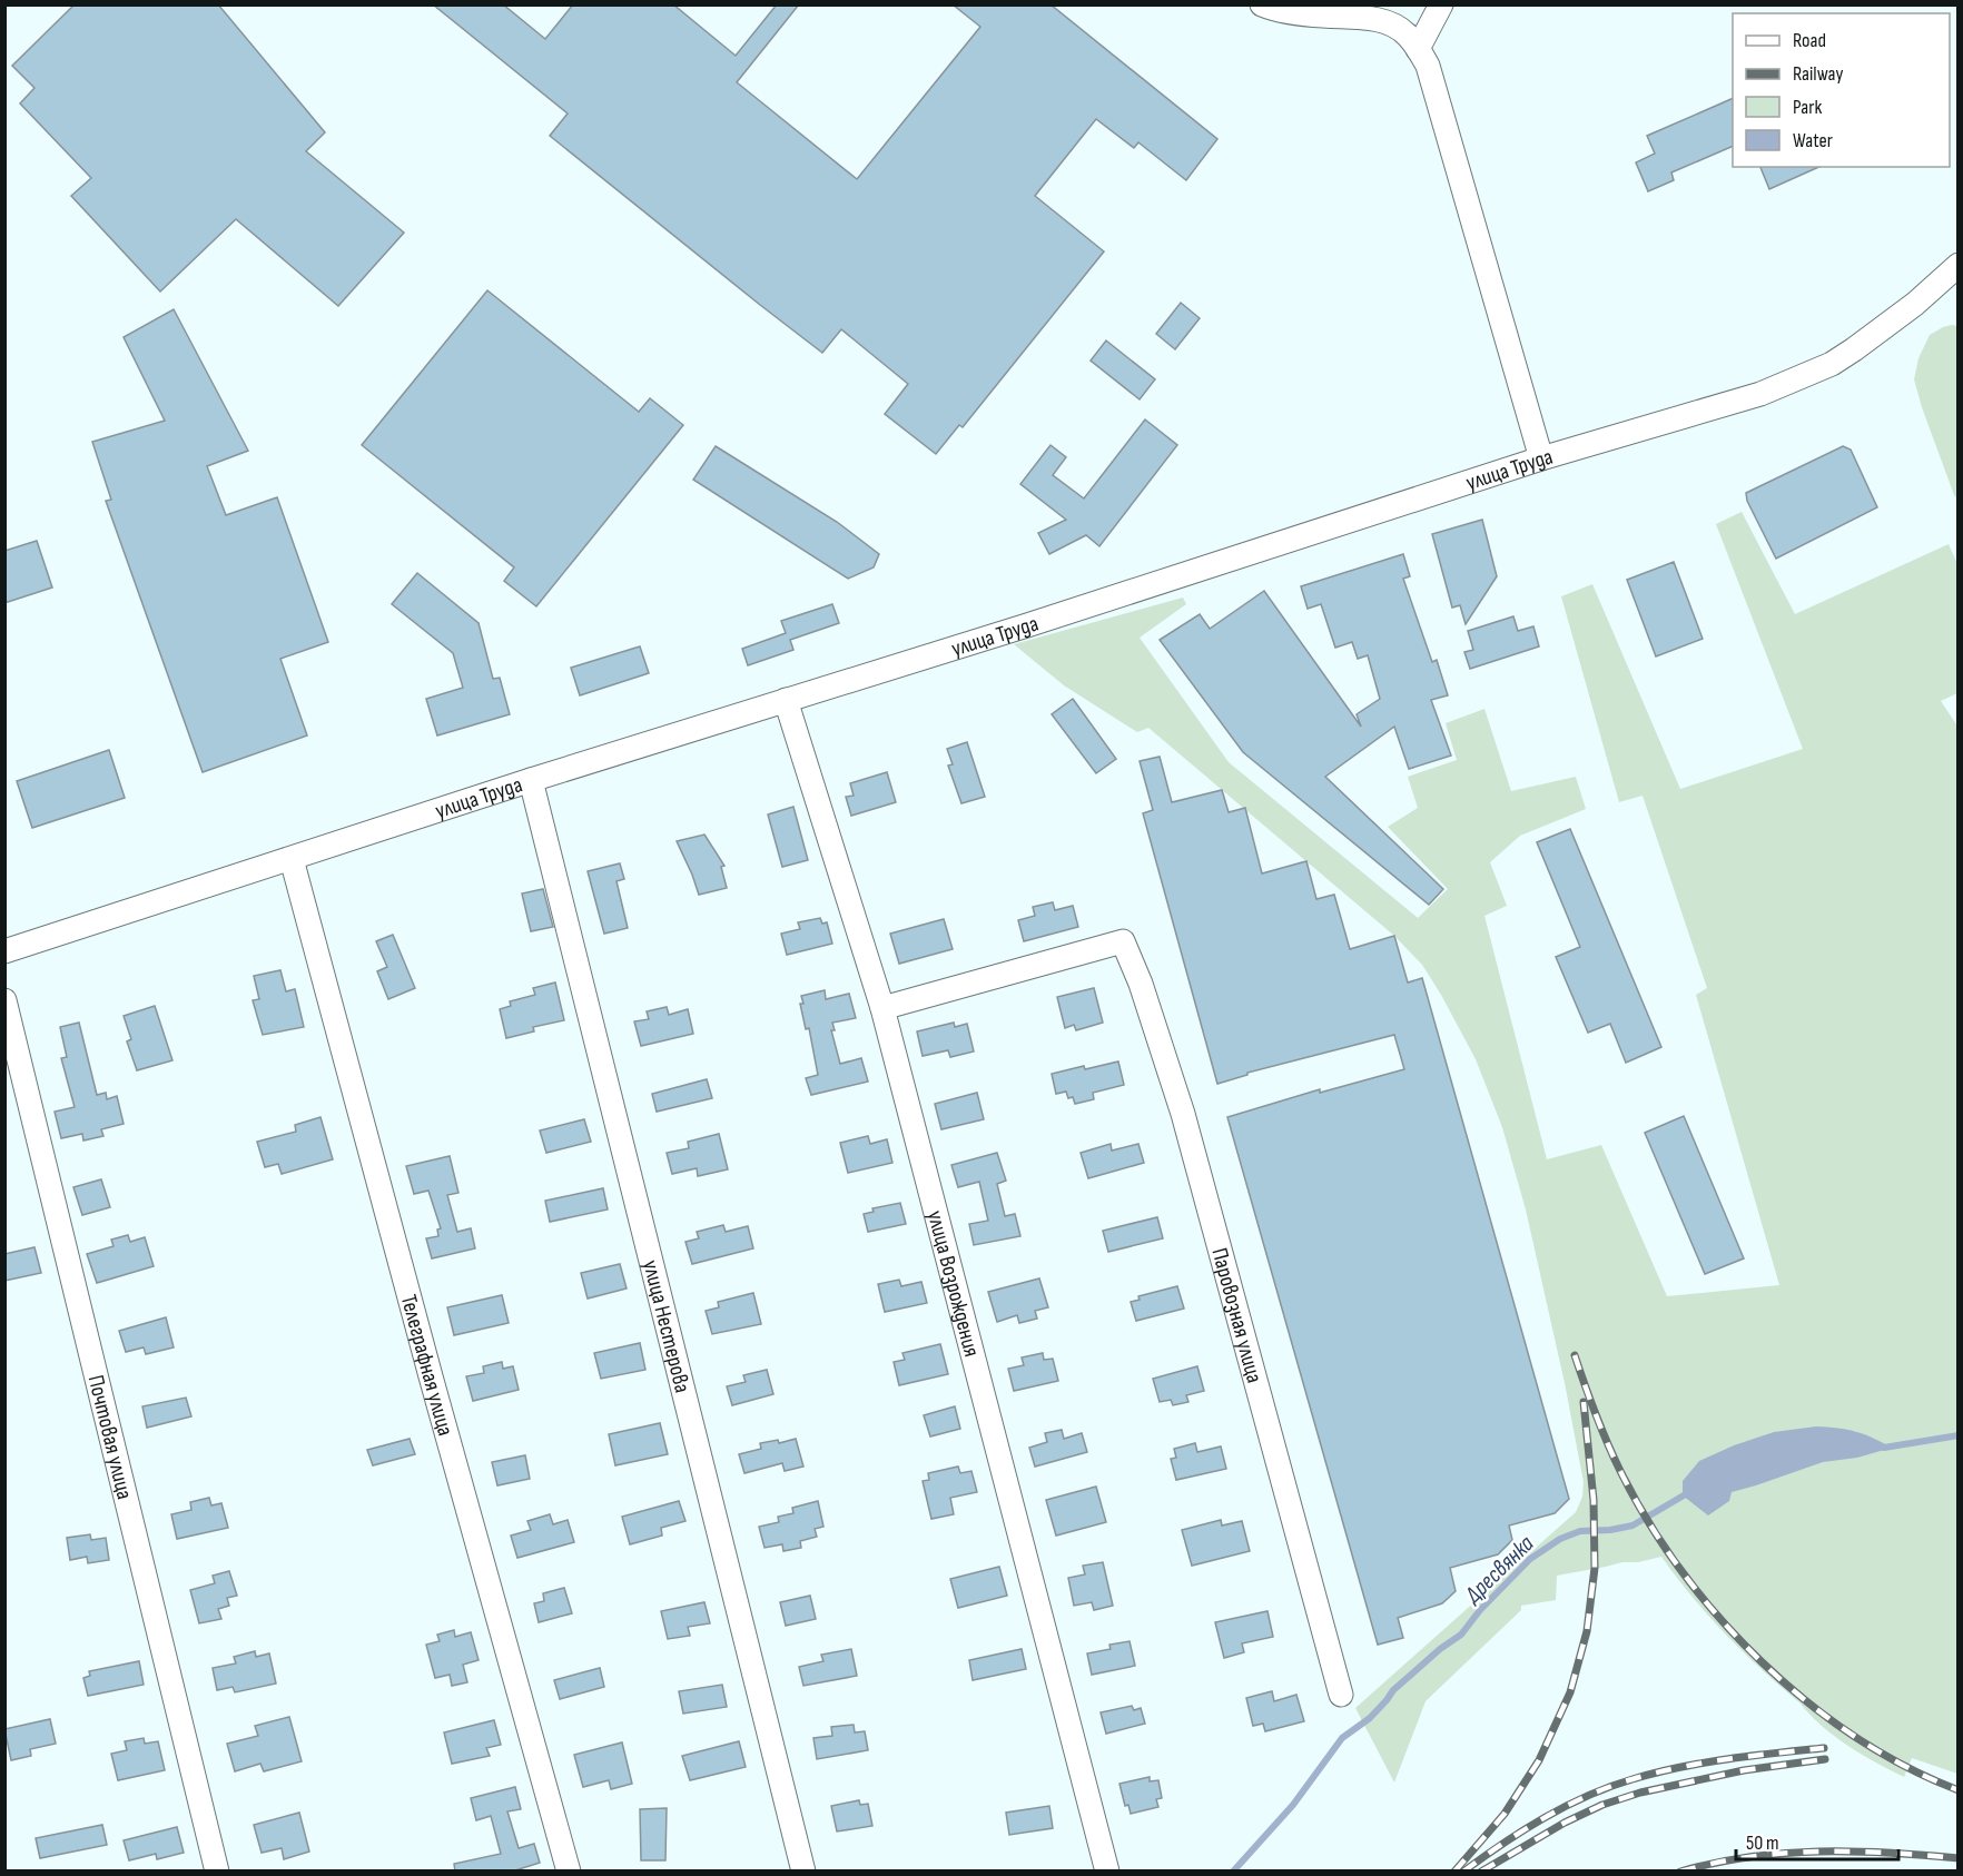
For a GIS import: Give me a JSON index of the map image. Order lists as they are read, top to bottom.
{
  "streets": {
    "street": [
      "улица Труда",
      "улица Возрождения",
      "Паровозная улица",
      "улица Нестерова",
      "Телеграфная улица",
      "Почтовая улица"
    ]
  },
  "crossings": [
    ["улица Труда", "улица Возрождения"],
    ["улица Труда", "улица Нестерова"],
    ["улица Труда", "Телеграфная улица"],
    ["улица Возрождения", "Паровозная улица"]
  ],
  "water": ["Дресвянка"],
  "legend": [
    "Road",
    "Railway",
    "Park",
    "Water"
  ],
  "scale_bar": "50 m"
}
